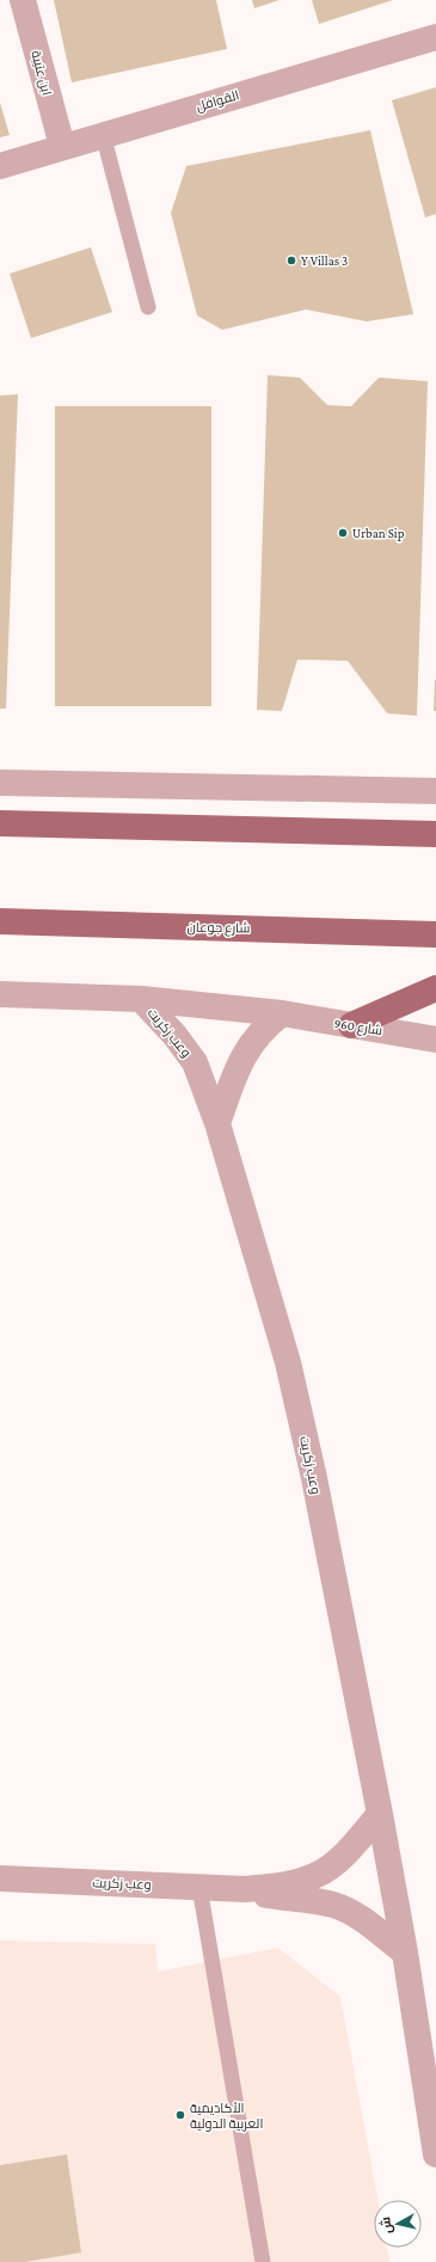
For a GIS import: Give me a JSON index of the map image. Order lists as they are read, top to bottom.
{
  "streets": {
    "main road": ["شارع جوعان"],
    "street": [
      "ابن عتيبة",
      "القوافل",
      "شارع 960",
      "وعب زكريت"
    ]
  },
  "crossings": [
    ["ابن عتيبة", "القوافل"]
  ],
  "places": ["Y Villas 3", "Urban Sip", "الأكاديمية العربية الدولية"],
  "north": "left"
}
